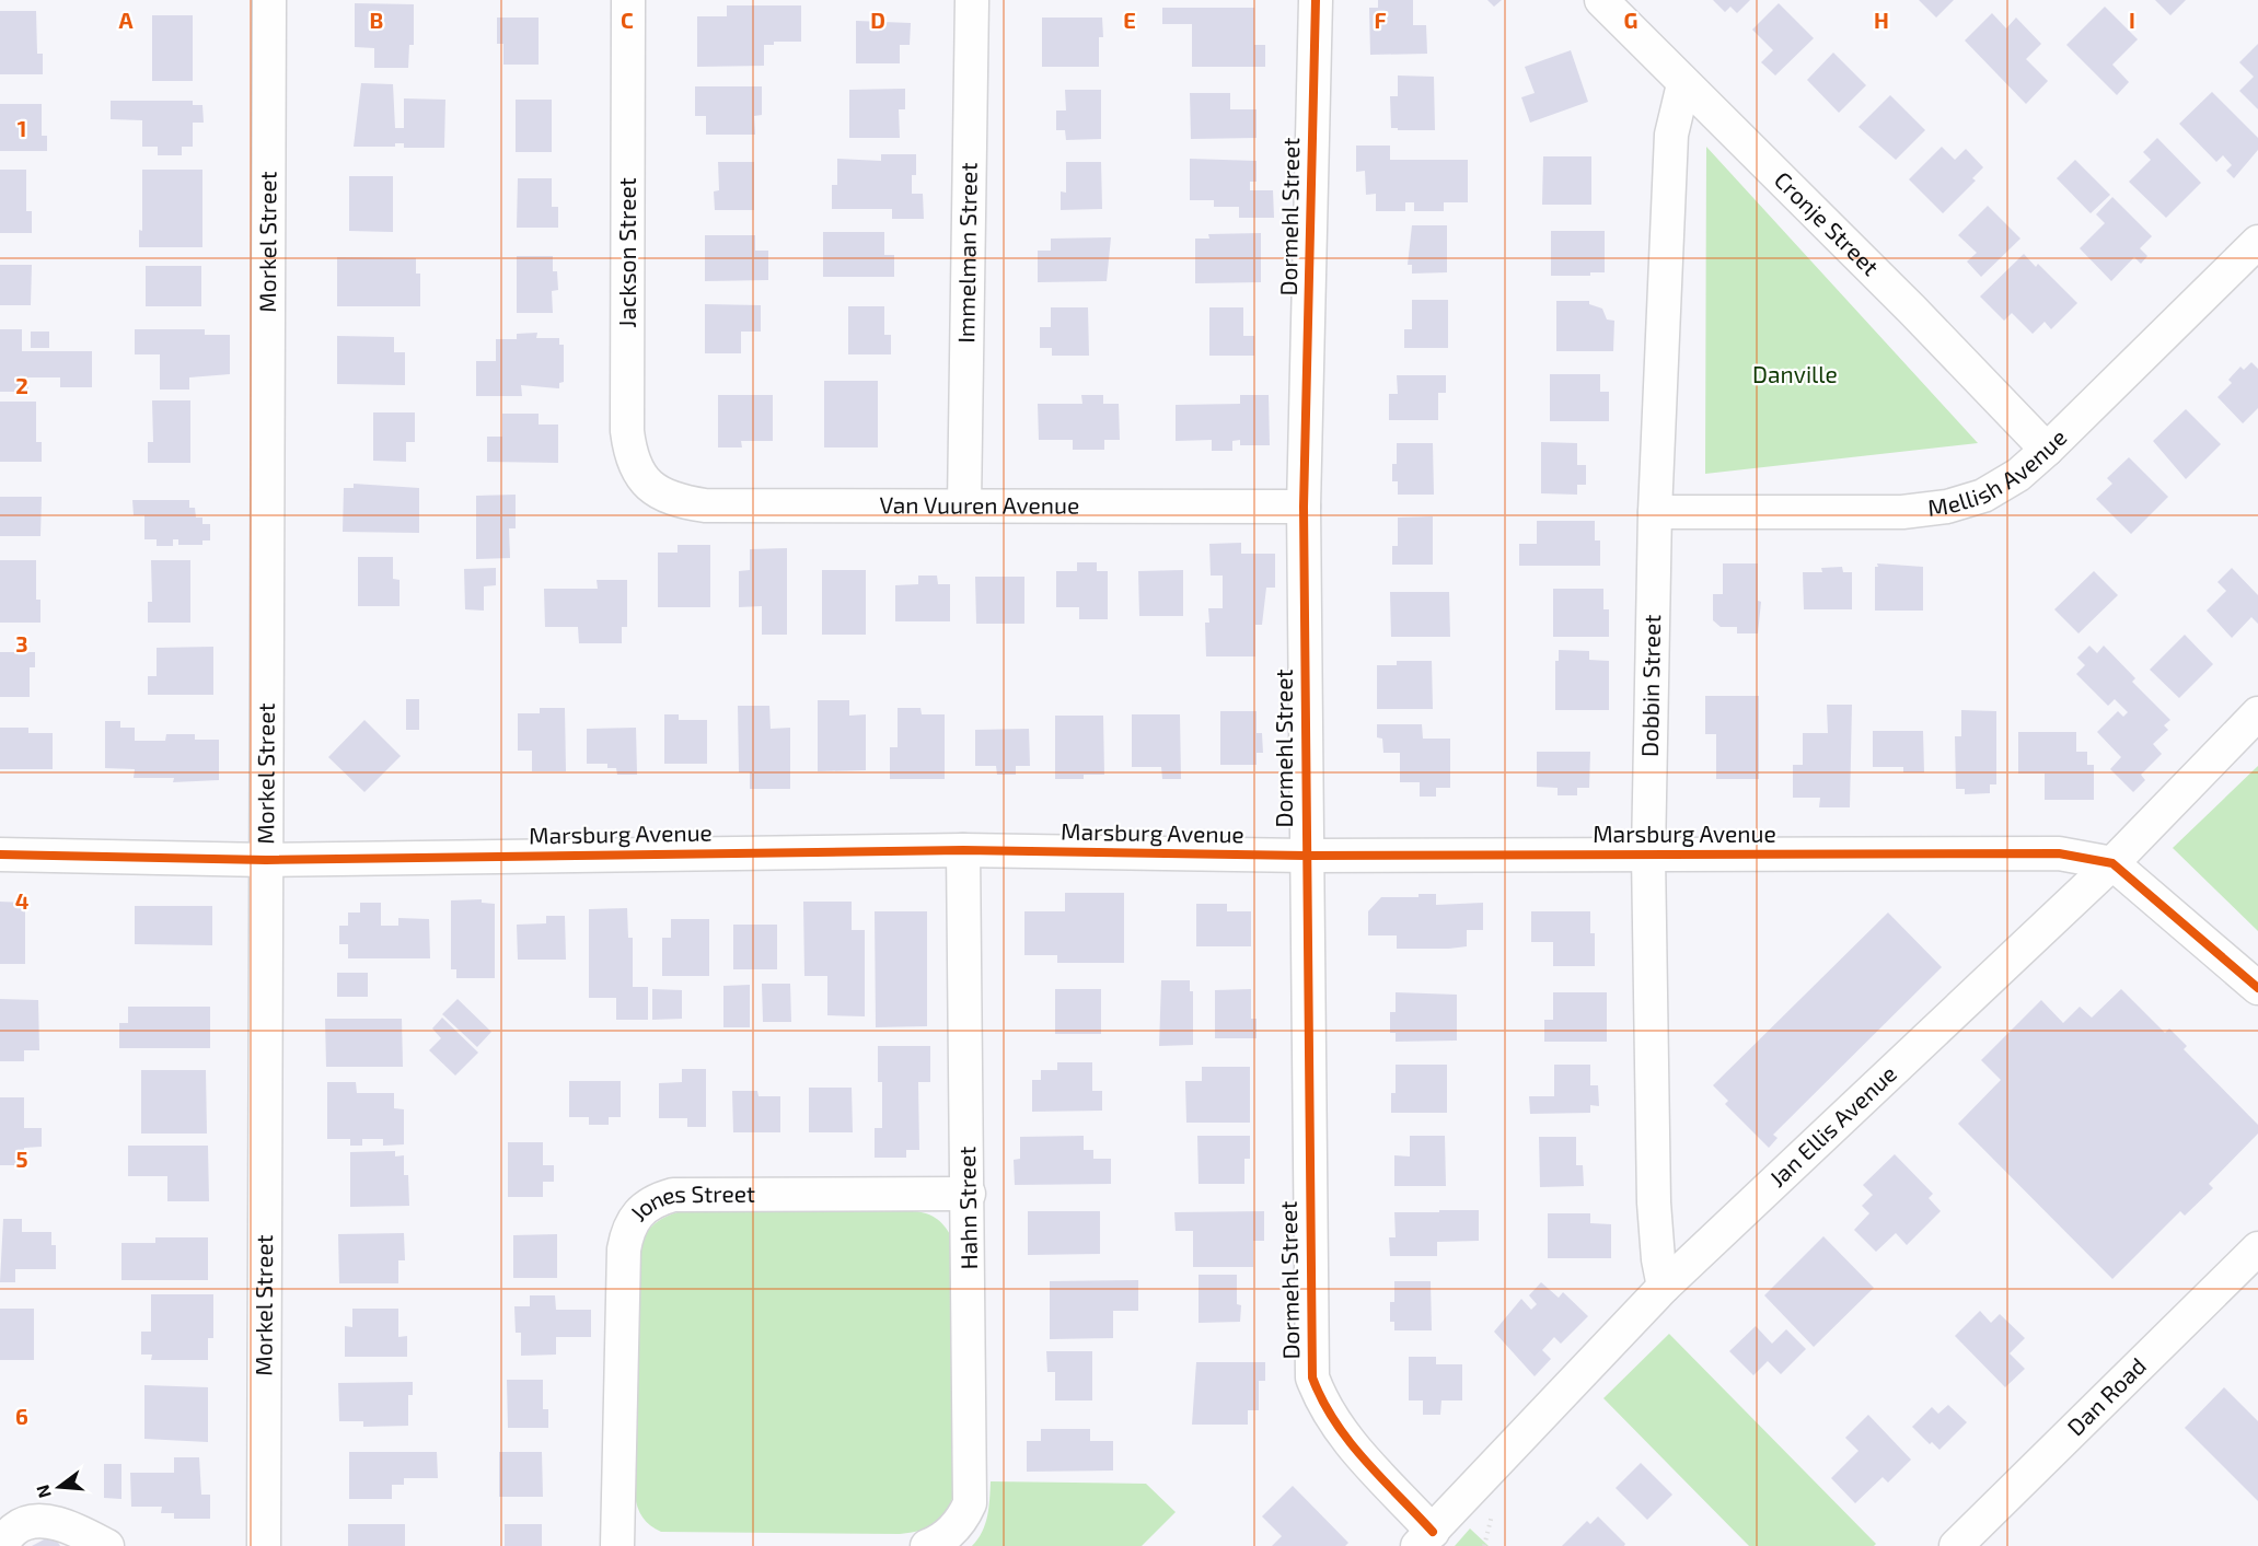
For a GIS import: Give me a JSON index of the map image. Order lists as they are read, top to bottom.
{
  "streets": {
    "street": [
      "Dormehl Street",
      "Cronje Street",
      "Morkel Street",
      "Jackson Street",
      "Immelman Street",
      "Mellish Avenue",
      "Van Vuuren Avenue",
      "Dobbin Street",
      "Marsburg Avenue",
      "Jan Ellis Avenue",
      "Hahn Street",
      "Jones Street",
      "Dan Road"
    ]
  },
  "crossings": [
    ["Dormehl Street", "Van Vuuren Avenue"],
    ["Dormehl Street", "Marsburg Avenue"],
    ["Dormehl Street", "Jan Ellis Avenue"],
    ["Cronje Street", "Mellish Avenue"],
    ["Cronje Street", "Dobbin Street"],
    ["Morkel Street", "Marsburg Avenue"],
    ["Jackson Street", "Van Vuuren Avenue"],
    ["Immelman Street", "Van Vuuren Avenue"],
    ["Mellish Avenue", "Dobbin Street"],
    ["Dobbin Street", "Marsburg Avenue"],
    ["Dobbin Street", "Jan Ellis Avenue"],
    ["Marsburg Avenue", "Jan Ellis Avenue"],
    ["Marsburg Avenue", "Hahn Street"],
    ["Hahn Street", "Jones Street"]
  ],
  "parks": ["Danville"],
  "north": "left",
  "grid": {
    "columns": [
      "A",
      "B",
      "C",
      "D",
      "E",
      "F",
      "G",
      "H",
      "I"
    ],
    "rows": [
      "1",
      "2",
      "3",
      "4",
      "5",
      "6"
    ]
  }
}
